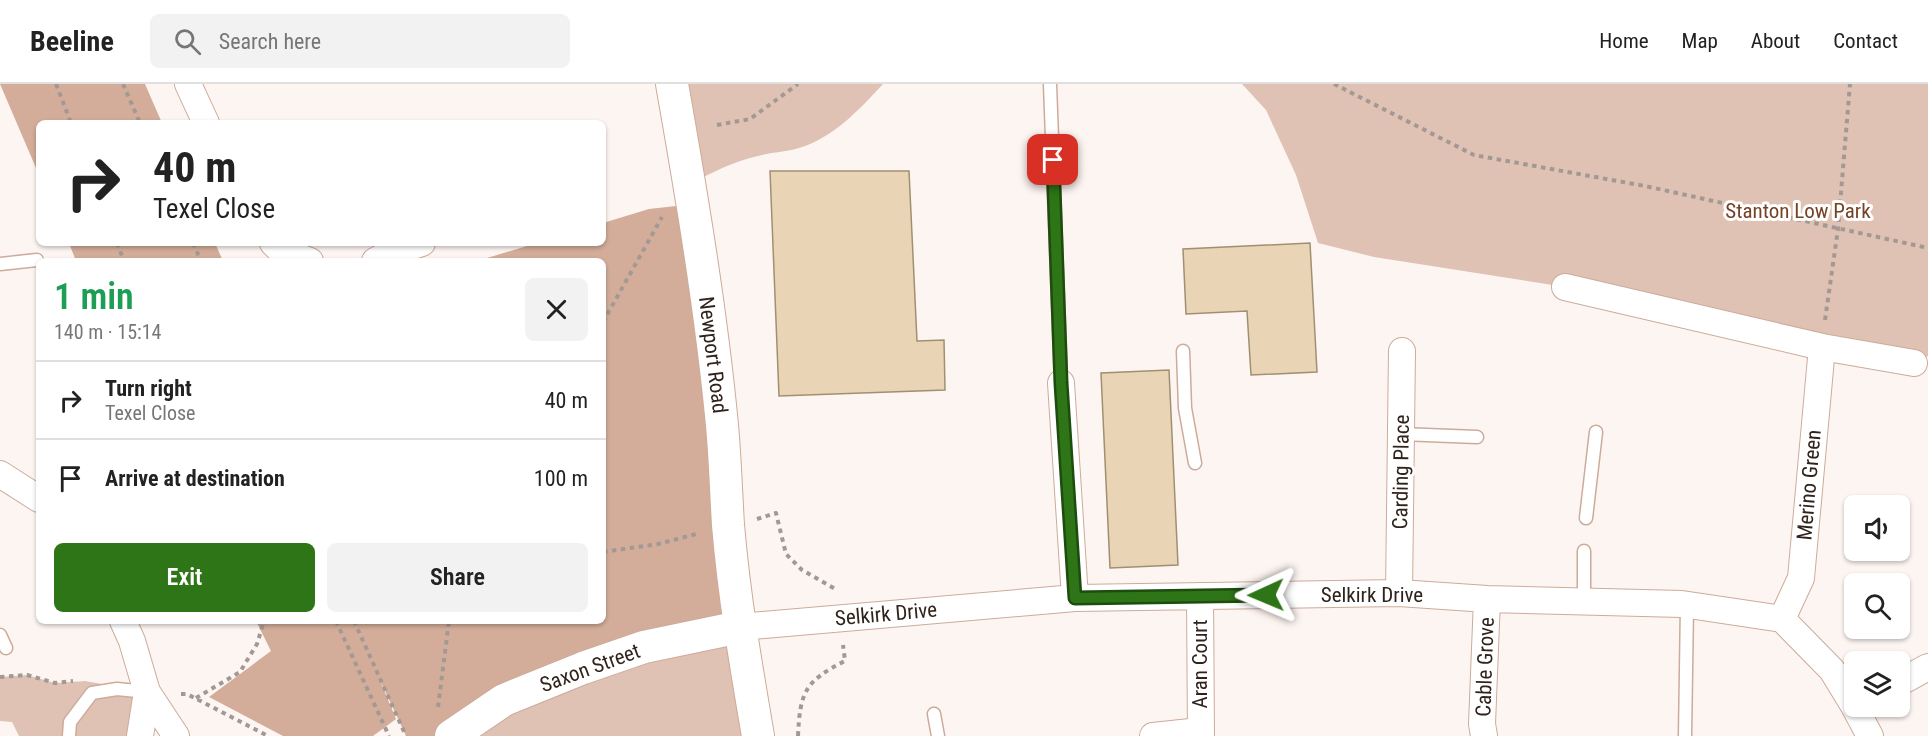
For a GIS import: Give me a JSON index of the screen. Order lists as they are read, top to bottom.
{
  "streets": {
    "street": [
      "Newport Road",
      "Carding Place",
      "Merino Green",
      "Selkirk Drive",
      "Aran Court",
      "Cable Grove",
      "Saxon Street"
    ]
  },
  "crossings": [
    ["Newport Road", "Selkirk Drive"],
    ["Newport Road", "Saxon Street"],
    ["Carding Place", "Selkirk Drive"],
    ["Merino Green", "Selkirk Drive"],
    ["Selkirk Drive", "Aran Court"],
    ["Selkirk Drive", "Cable Grove"],
    ["Selkirk Drive", "Saxon Street"]
  ],
  "parks": ["Stanton Low Park"],
  "page": {
    "header": "Beeline",
    "search": "Search here",
    "nav": [
      "Home",
      "Map",
      "About",
      "Contact"
    ],
    "turn": ["40 m", "Texel Close"],
    "heading": ["1 min", "140 m · 15:14"],
    "list": [
      {
        "name": "Turn right",
        "note": "Texel Close",
        "value": "40 m"
      },
      {
        "name": "Arrive at destination",
        "value": "100 m"
      }
    ],
    "buttons": ["Exit", "Share"]
  }
}
